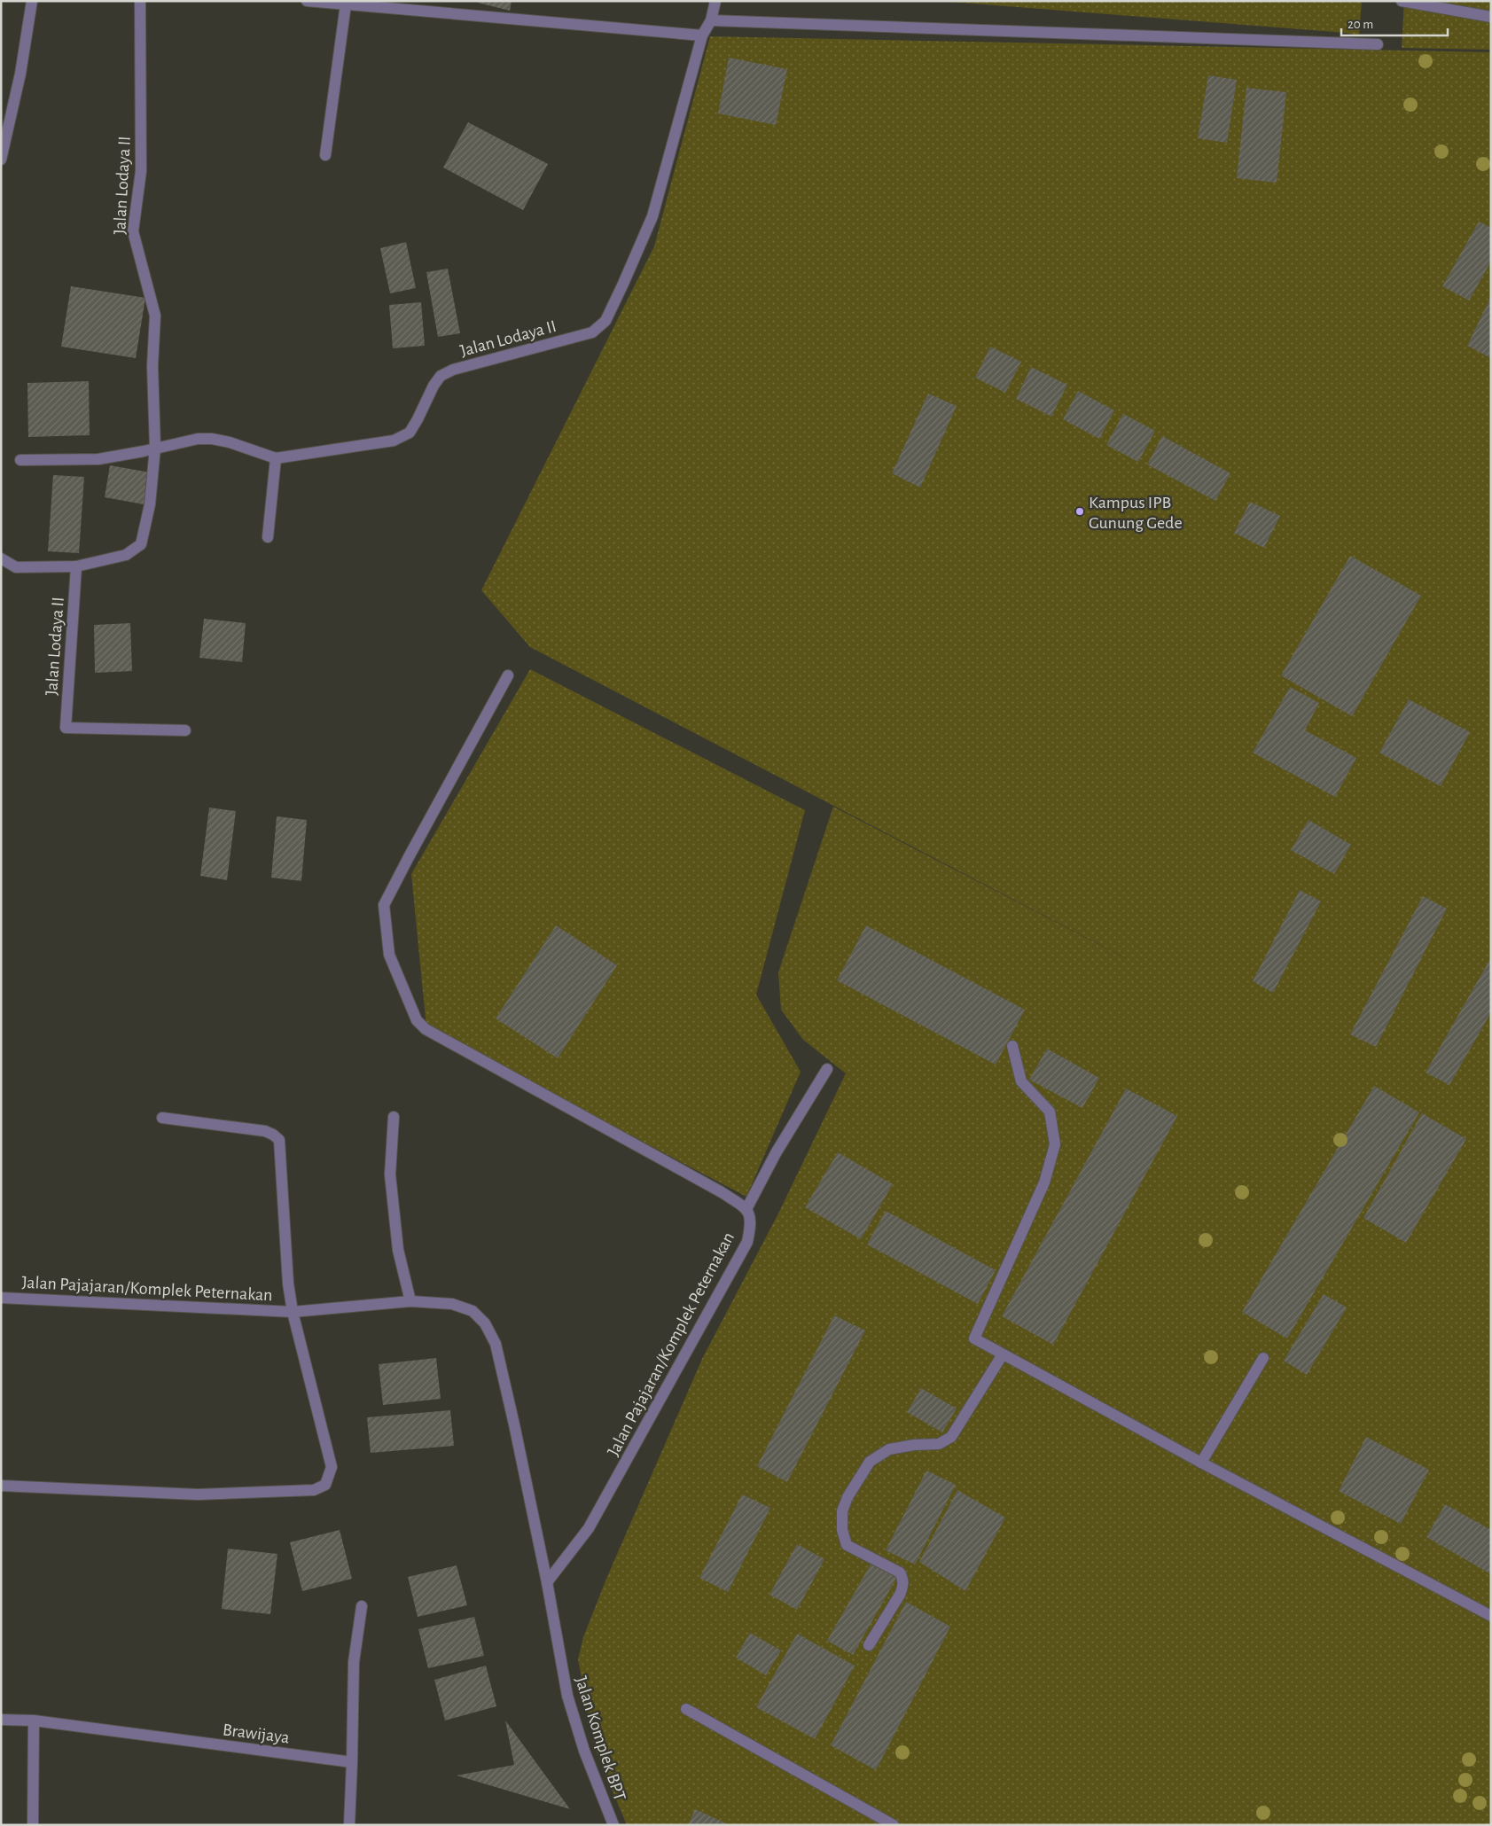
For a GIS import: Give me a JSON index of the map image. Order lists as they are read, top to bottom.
{
  "streets": {
    "street": [
      "Jalan Lodaya II",
      "Jalan Pajajaran/Komplek Peternakan",
      "Brawijaya",
      "Jalan Komplek BPT"
    ]
  },
  "crossings": [
    ["Jalan Pajajaran/Komplek Peternakan", "Jalan Komplek BPT"]
  ],
  "places": ["Kampus IPB Gunung Gede"],
  "scale_bar": "20 m"
}
